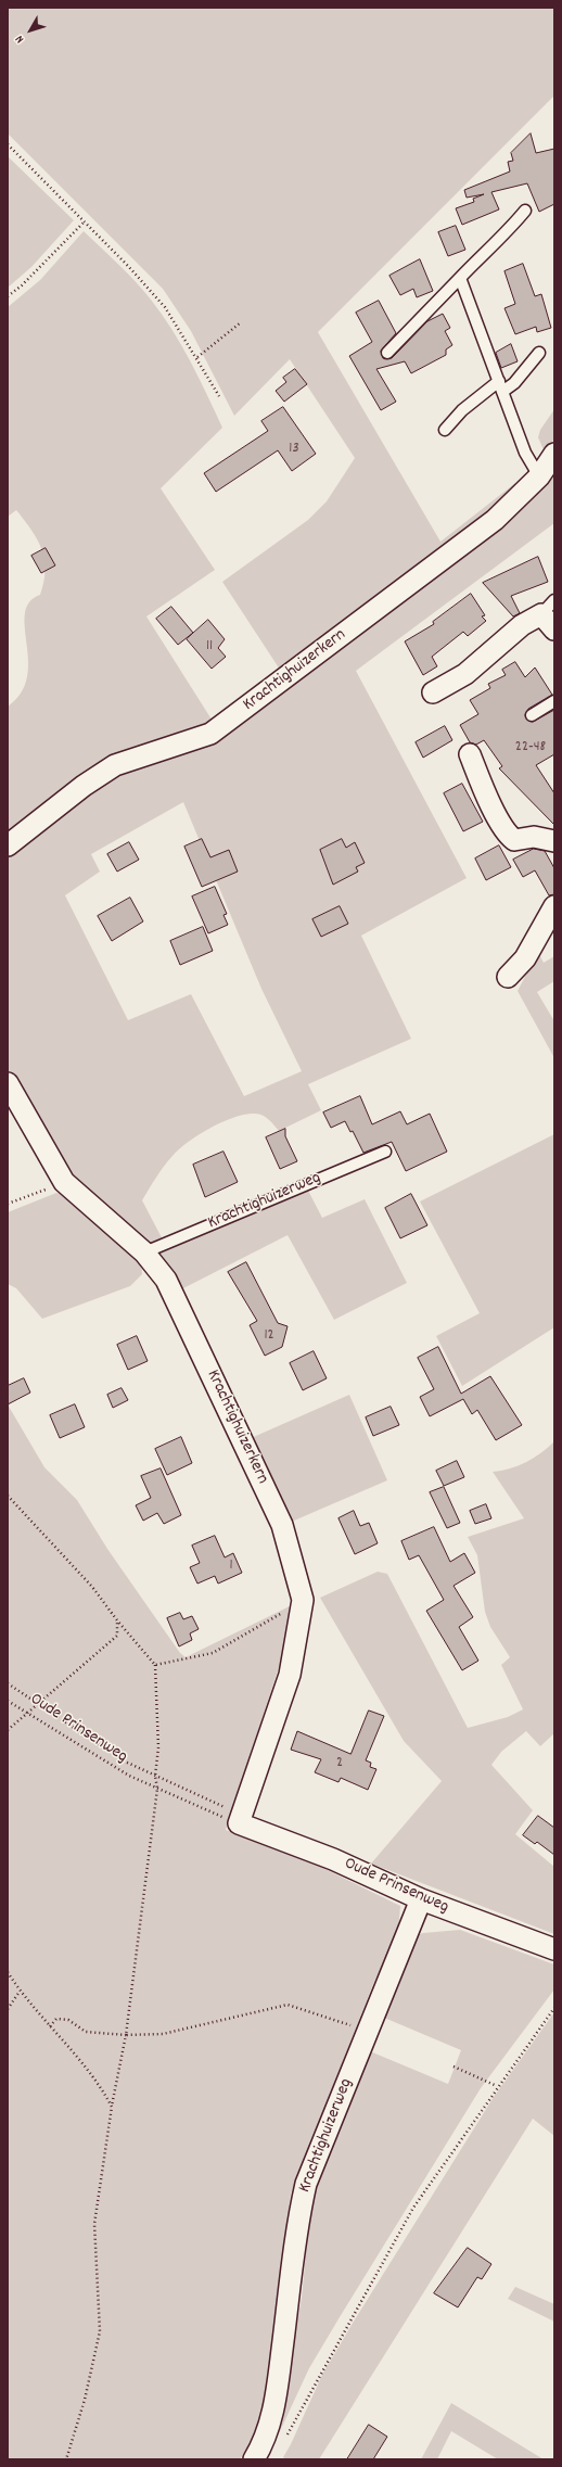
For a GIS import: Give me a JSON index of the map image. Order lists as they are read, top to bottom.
{
  "streets": {
    "street": ["Krachtighuizerkern", "Krachtighuizerweg", "Oude Prinsenweg"]
  },
  "crossings": [
    ["Krachtighuizerkern", "Krachtighuizerweg"],
    ["Krachtighuizerkern", "Oude Prinsenweg"],
    ["Krachtighuizerweg", "Oude Prinsenweg"]
  ],
  "house_numbers": [
    "13",
    "11",
    "22-48",
    "12",
    "1",
    "2"
  ],
  "north": "bottom left"
}
